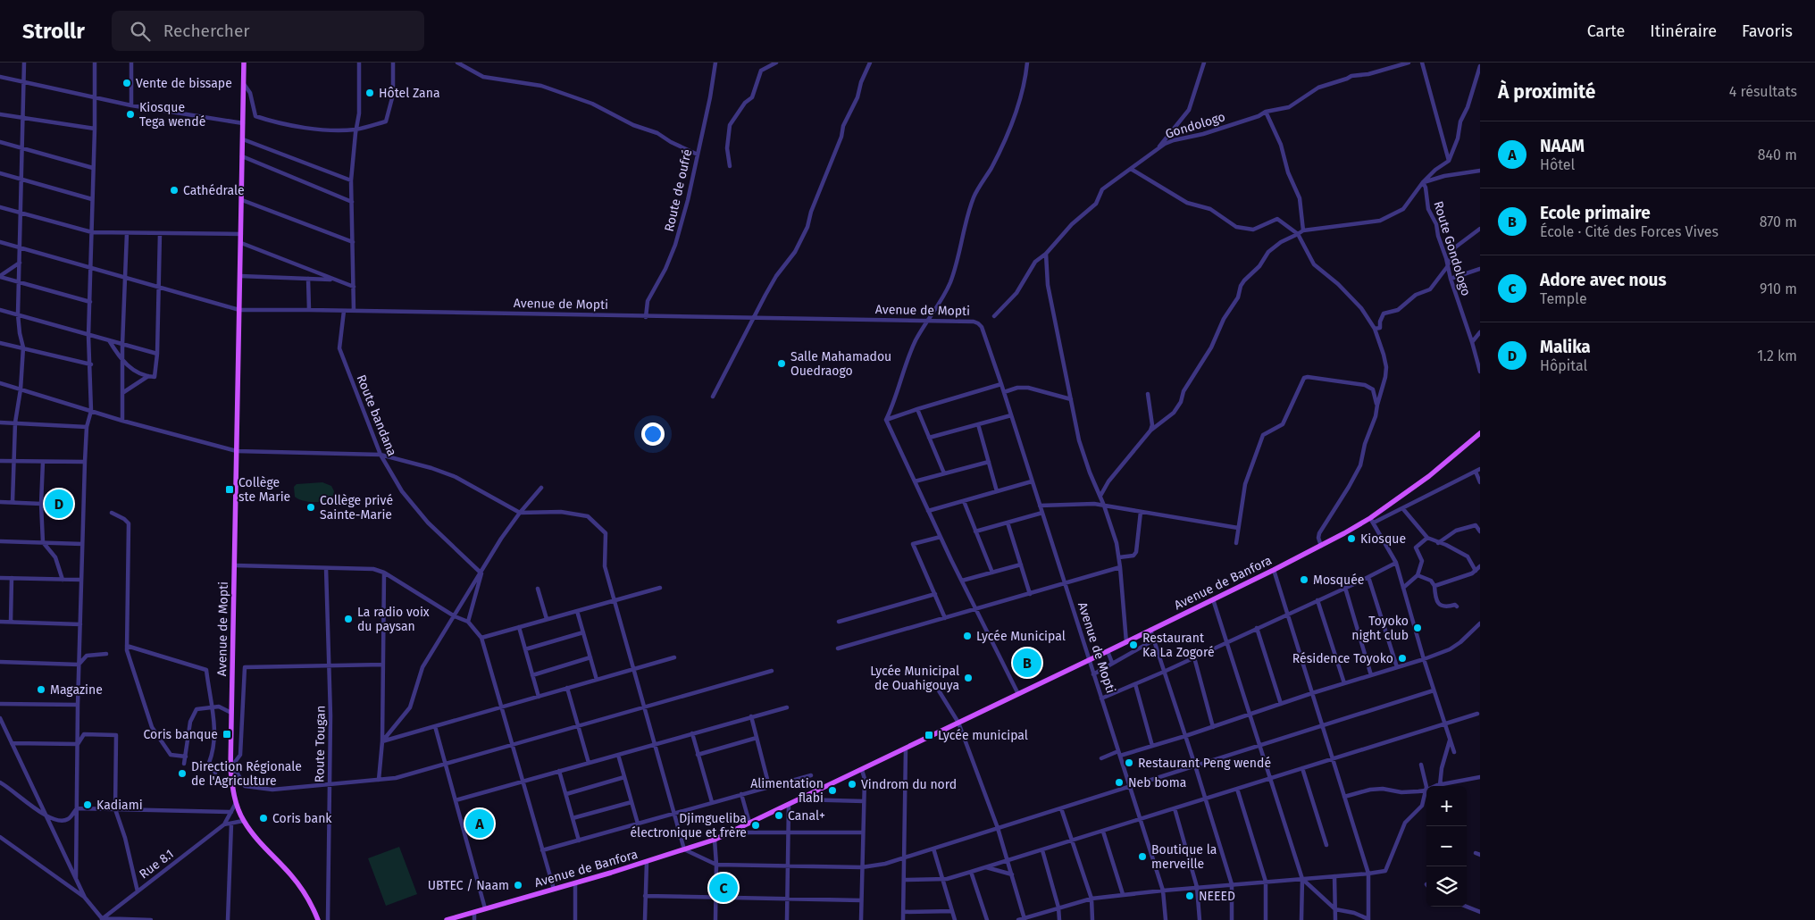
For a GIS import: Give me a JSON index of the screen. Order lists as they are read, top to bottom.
{
  "streets": {
    "main road": ["Avenue de Mopti", "Avenue de Banfora"],
    "street": [
      "Gondologo",
      "Route de oufré",
      "Route Gondologo",
      "Route bandana",
      "Route Tougan",
      "Rue 8.1"
    ]
  },
  "crossings": [
    ["Route de oufré", "Avenue de Mopti"],
    ["Avenue de Mopti", "Route bandana"],
    ["Avenue de Mopti", "Avenue de Banfora"],
    ["Avenue de Mopti", "Rue 8.1"]
  ],
  "places": {
    "other": [
      "Vente de bissape",
      "Hôtel Zana",
      "Kiosque Tega wendé",
      "Cathédrale",
      "Salle Mahamadou Ouedraogo",
      "Collège privé Sainte-Marie",
      "Kiosque",
      "Mosquée",
      "La radio voix du paysan",
      "Toyoko night club",
      "Lycée Municipal",
      "Restaurant Ka La Zogoré",
      "Résidence Toyoko",
      "Lycée Municipal de Ouahigouya",
      "Magazine",
      "Restaurant Peng wendé",
      "Direction Régionale de l'Agriculture",
      "Neb boma",
      "Vindrom du nord",
      "Alimentation flabi",
      "Kadiami",
      "Canal+",
      "Coris bank",
      "Djimgueliba électronique et frère",
      "Boutique la merveille",
      "UBTEC / Naam",
      "NEEED"
    ],
    "transit": ["Collège ste Marie", "Coris banque", "Lycée municipal"]
  },
  "page": {
    "header": "Strollr",
    "search": "Rechercher",
    "nav": ["Carte", "Itinéraire", "Favoris"],
    "heading": ["À proximité", "4 résultats"],
    "list": [
      {
        "mark": "A",
        "name": "NAAM",
        "note": "Hôtel",
        "value": "840 m"
      },
      {
        "mark": "B",
        "name": "Ecole primaire",
        "note": "École · Cité des Forces Vives",
        "value": "870 m"
      },
      {
        "mark": "C",
        "name": "Adore avec nous",
        "note": "Temple",
        "value": "910 m"
      },
      {
        "mark": "D",
        "name": "Malika",
        "note": "Hôpital",
        "value": "1.2 km"
      }
    ],
    "pins": [
      "D",
      "B",
      "A",
      "C"
    ],
    "map_buttons": ["+", "−"]
  }
}
